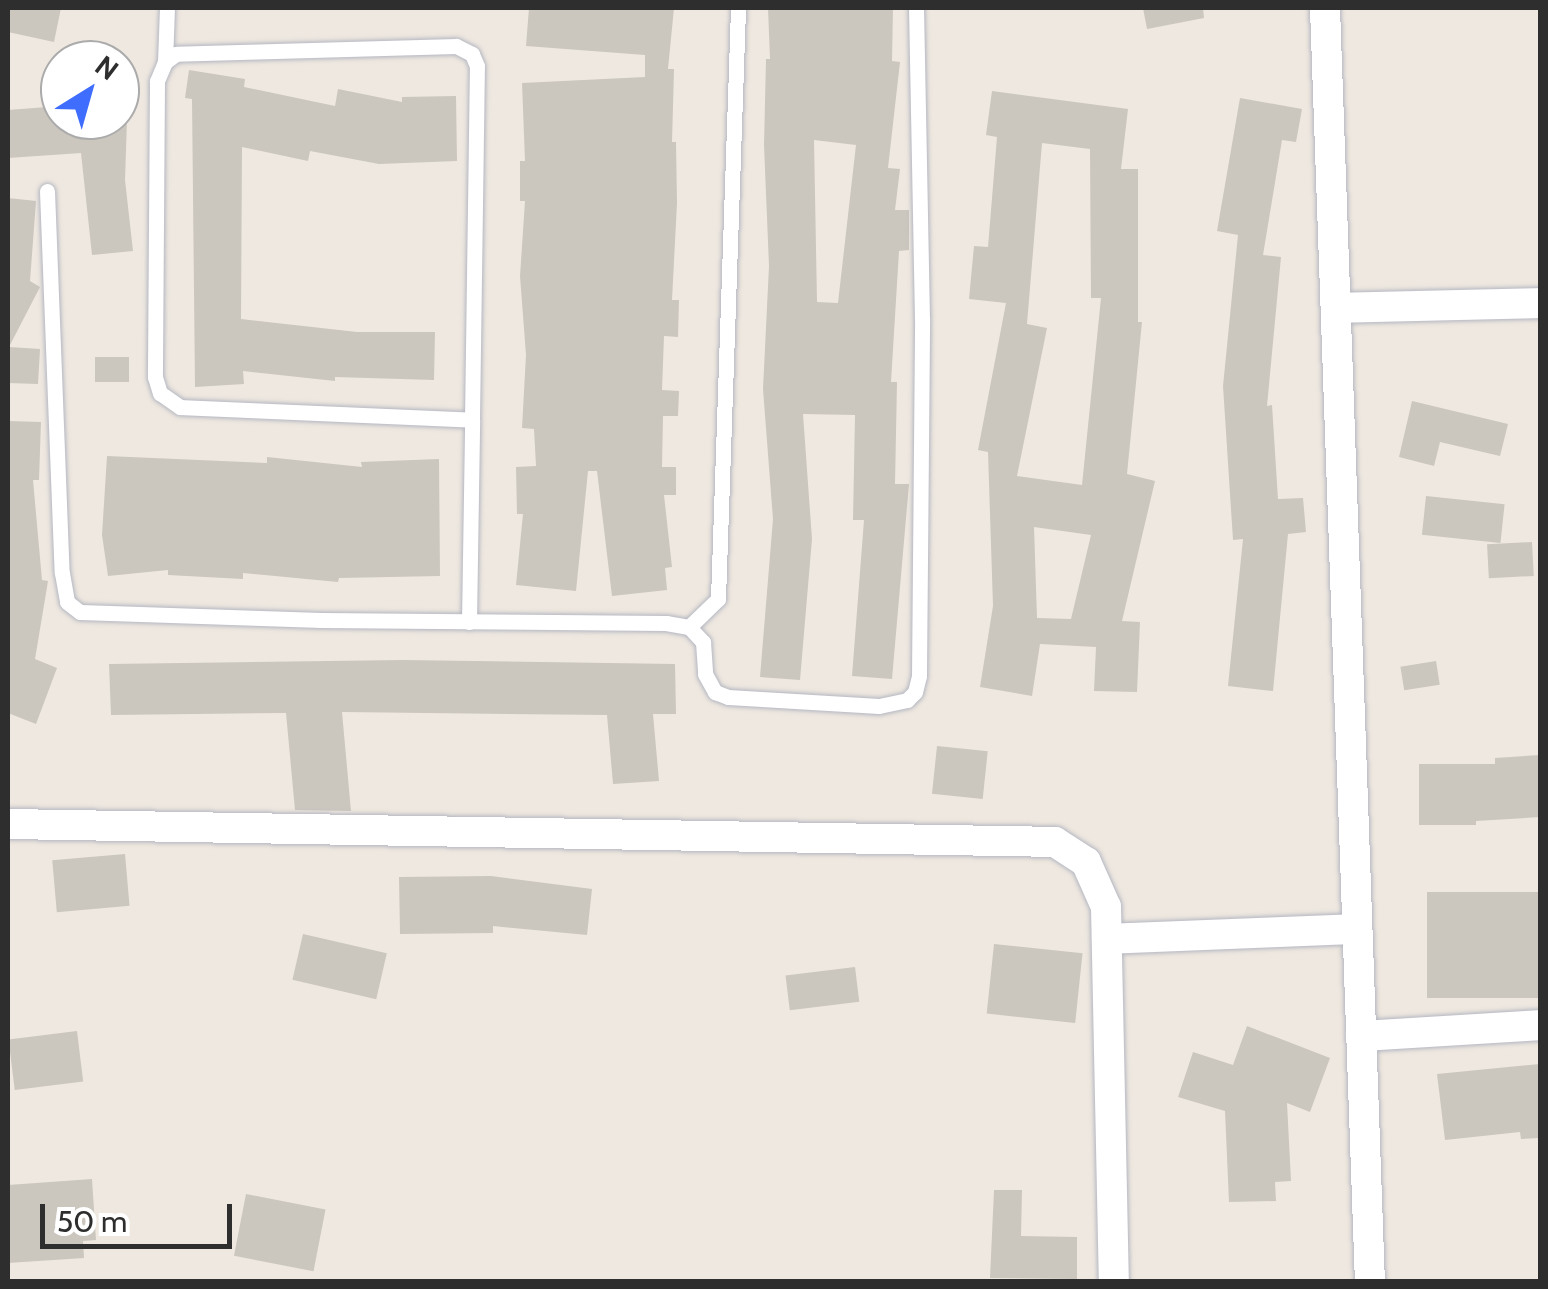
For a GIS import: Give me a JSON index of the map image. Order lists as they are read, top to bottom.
{
  "scale_bar": "50 m",
  "north": "top right"
}
